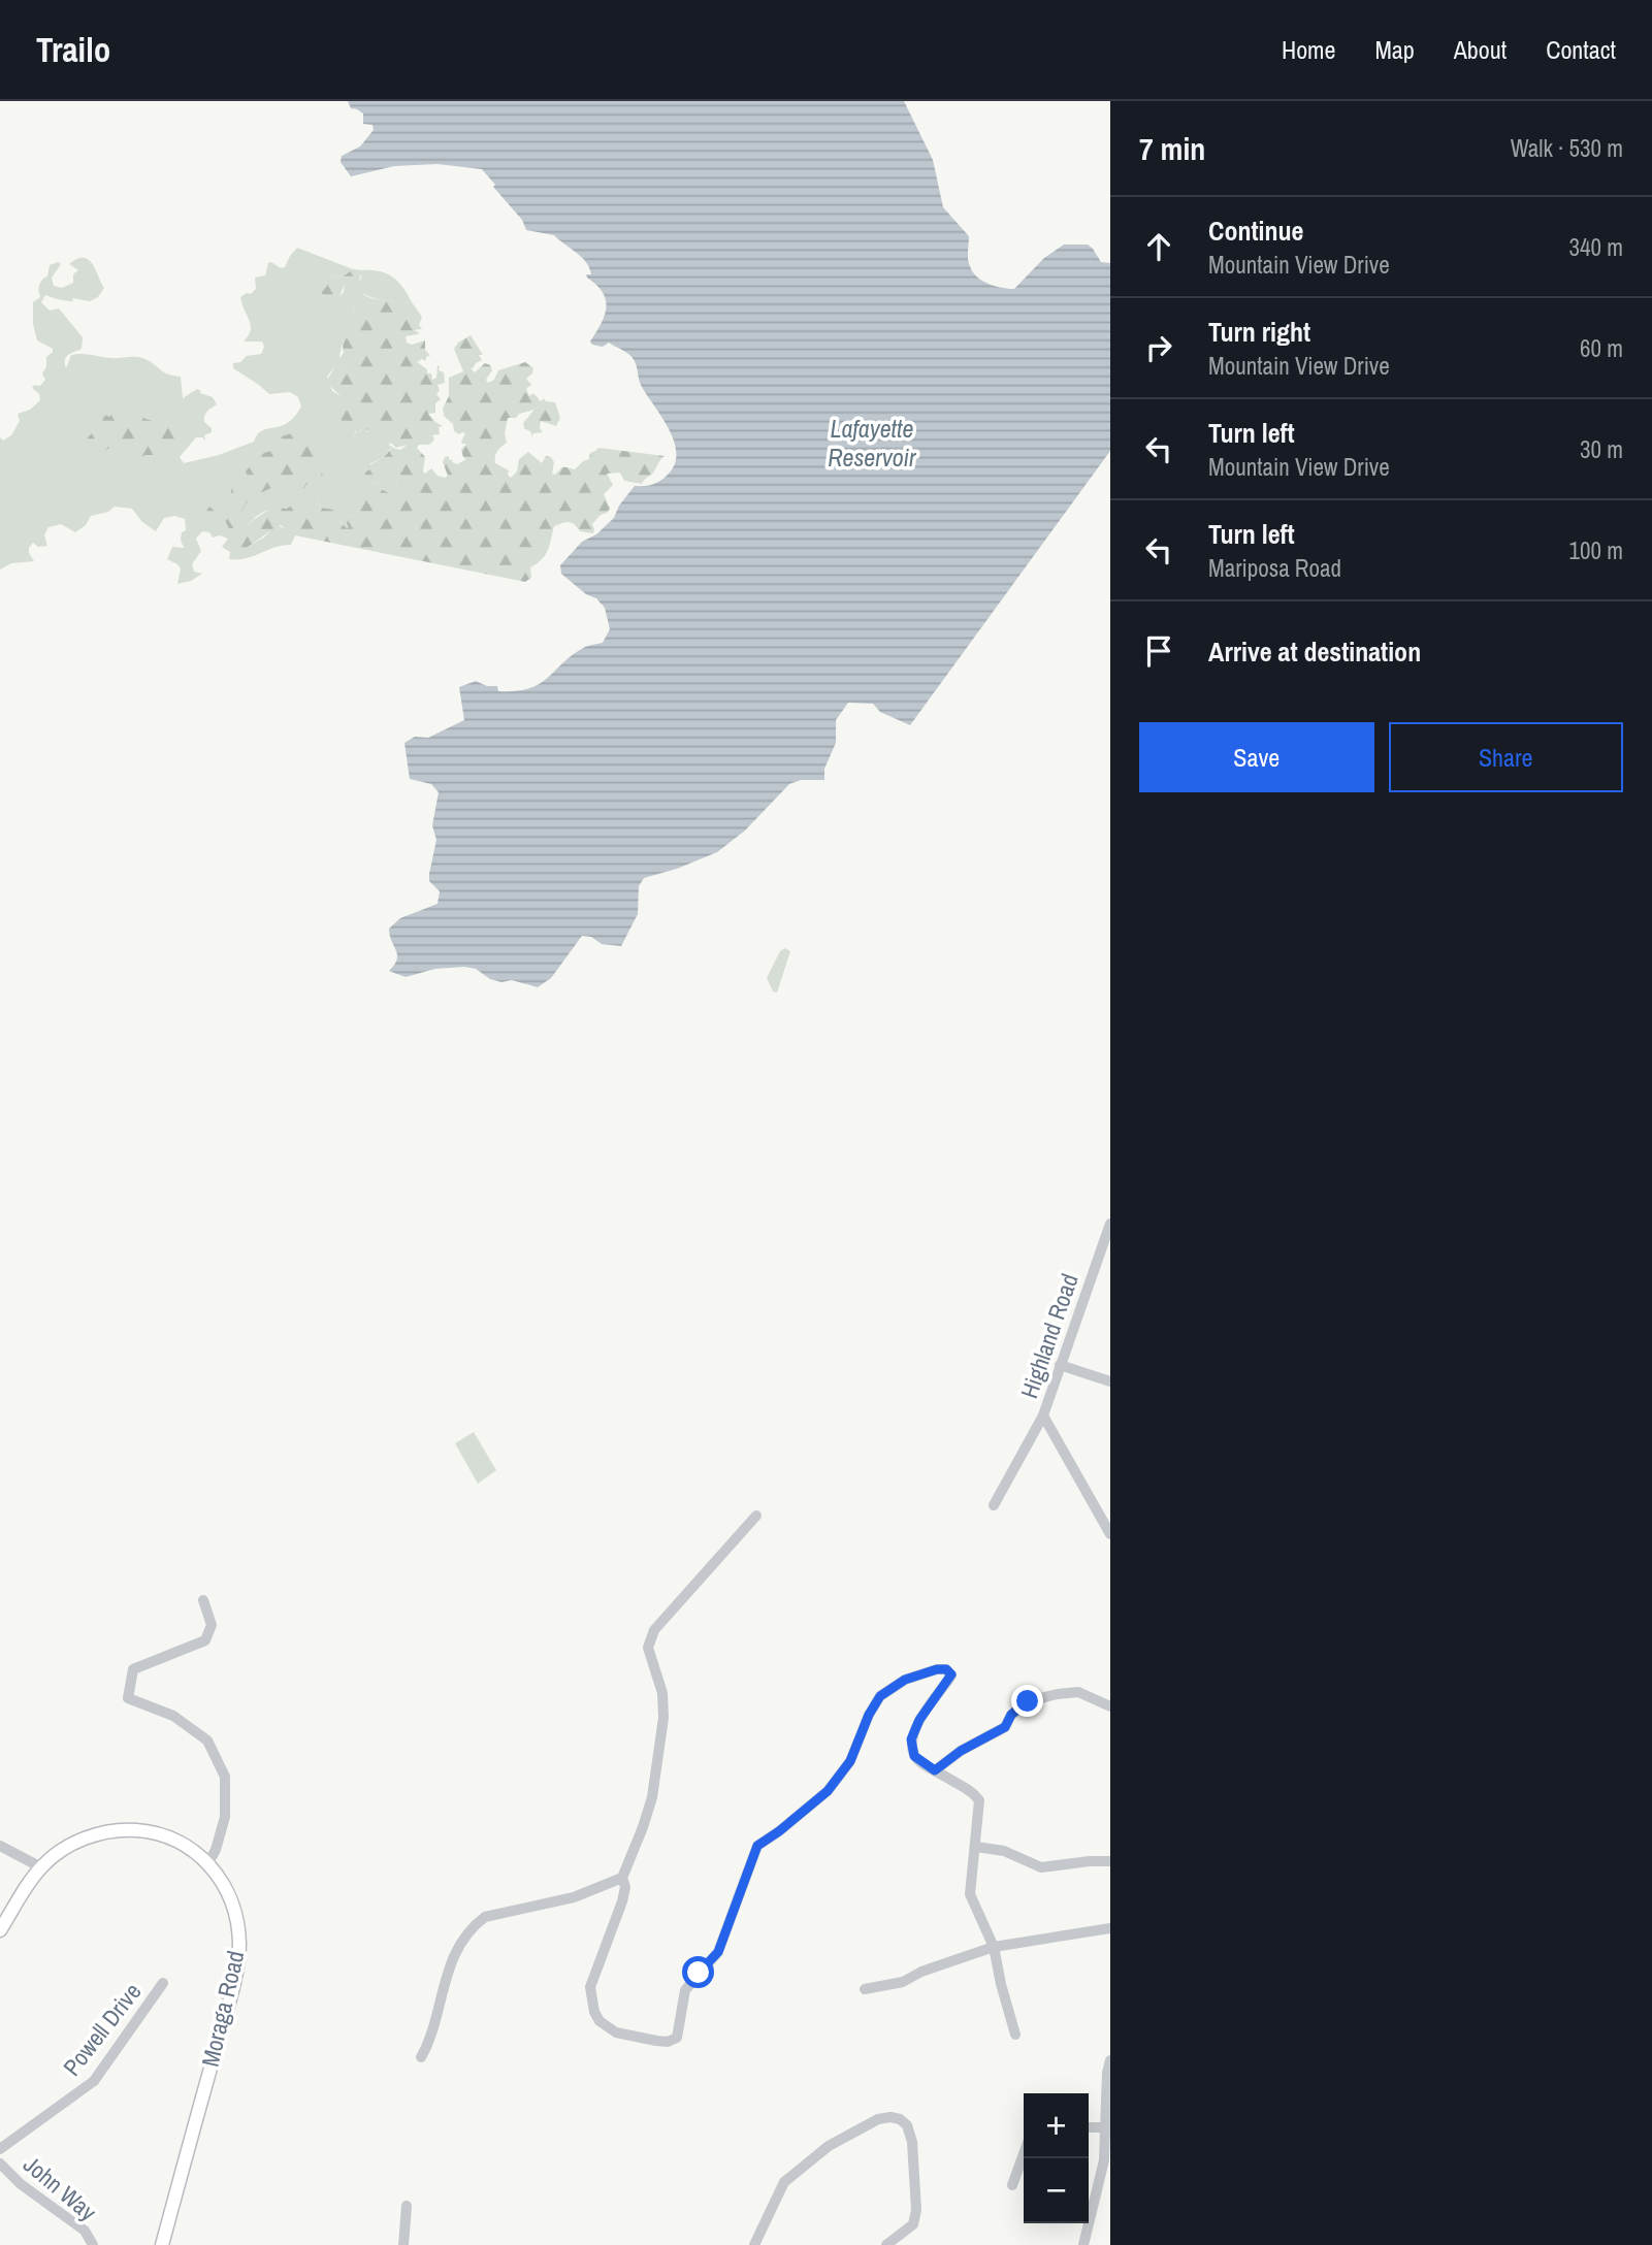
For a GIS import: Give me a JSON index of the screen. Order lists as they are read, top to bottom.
{
  "streets": {
    "main road": ["Moraga Road"],
    "street": ["Highland Road", "Powell Drive", "John Way"]
  },
  "water": ["Lafayette Reservoir"],
  "page": {
    "header": "Trailo",
    "nav": [
      "Home",
      "Map",
      "About",
      "Contact"
    ],
    "heading": ["7 min", "Walk · 530 m"],
    "list": [
      ["Continue", "Mountain View Drive", "340 m"],
      ["Turn right", "Mountain View Drive", "60 m"],
      ["Turn left", "Mountain View Drive", "30 m"],
      ["Turn left", "Mariposa Road", "100 m"],
      "Arrive at destination"
    ],
    "buttons": ["Save", "Share"],
    "map_buttons": ["+", "−"]
  }
}
